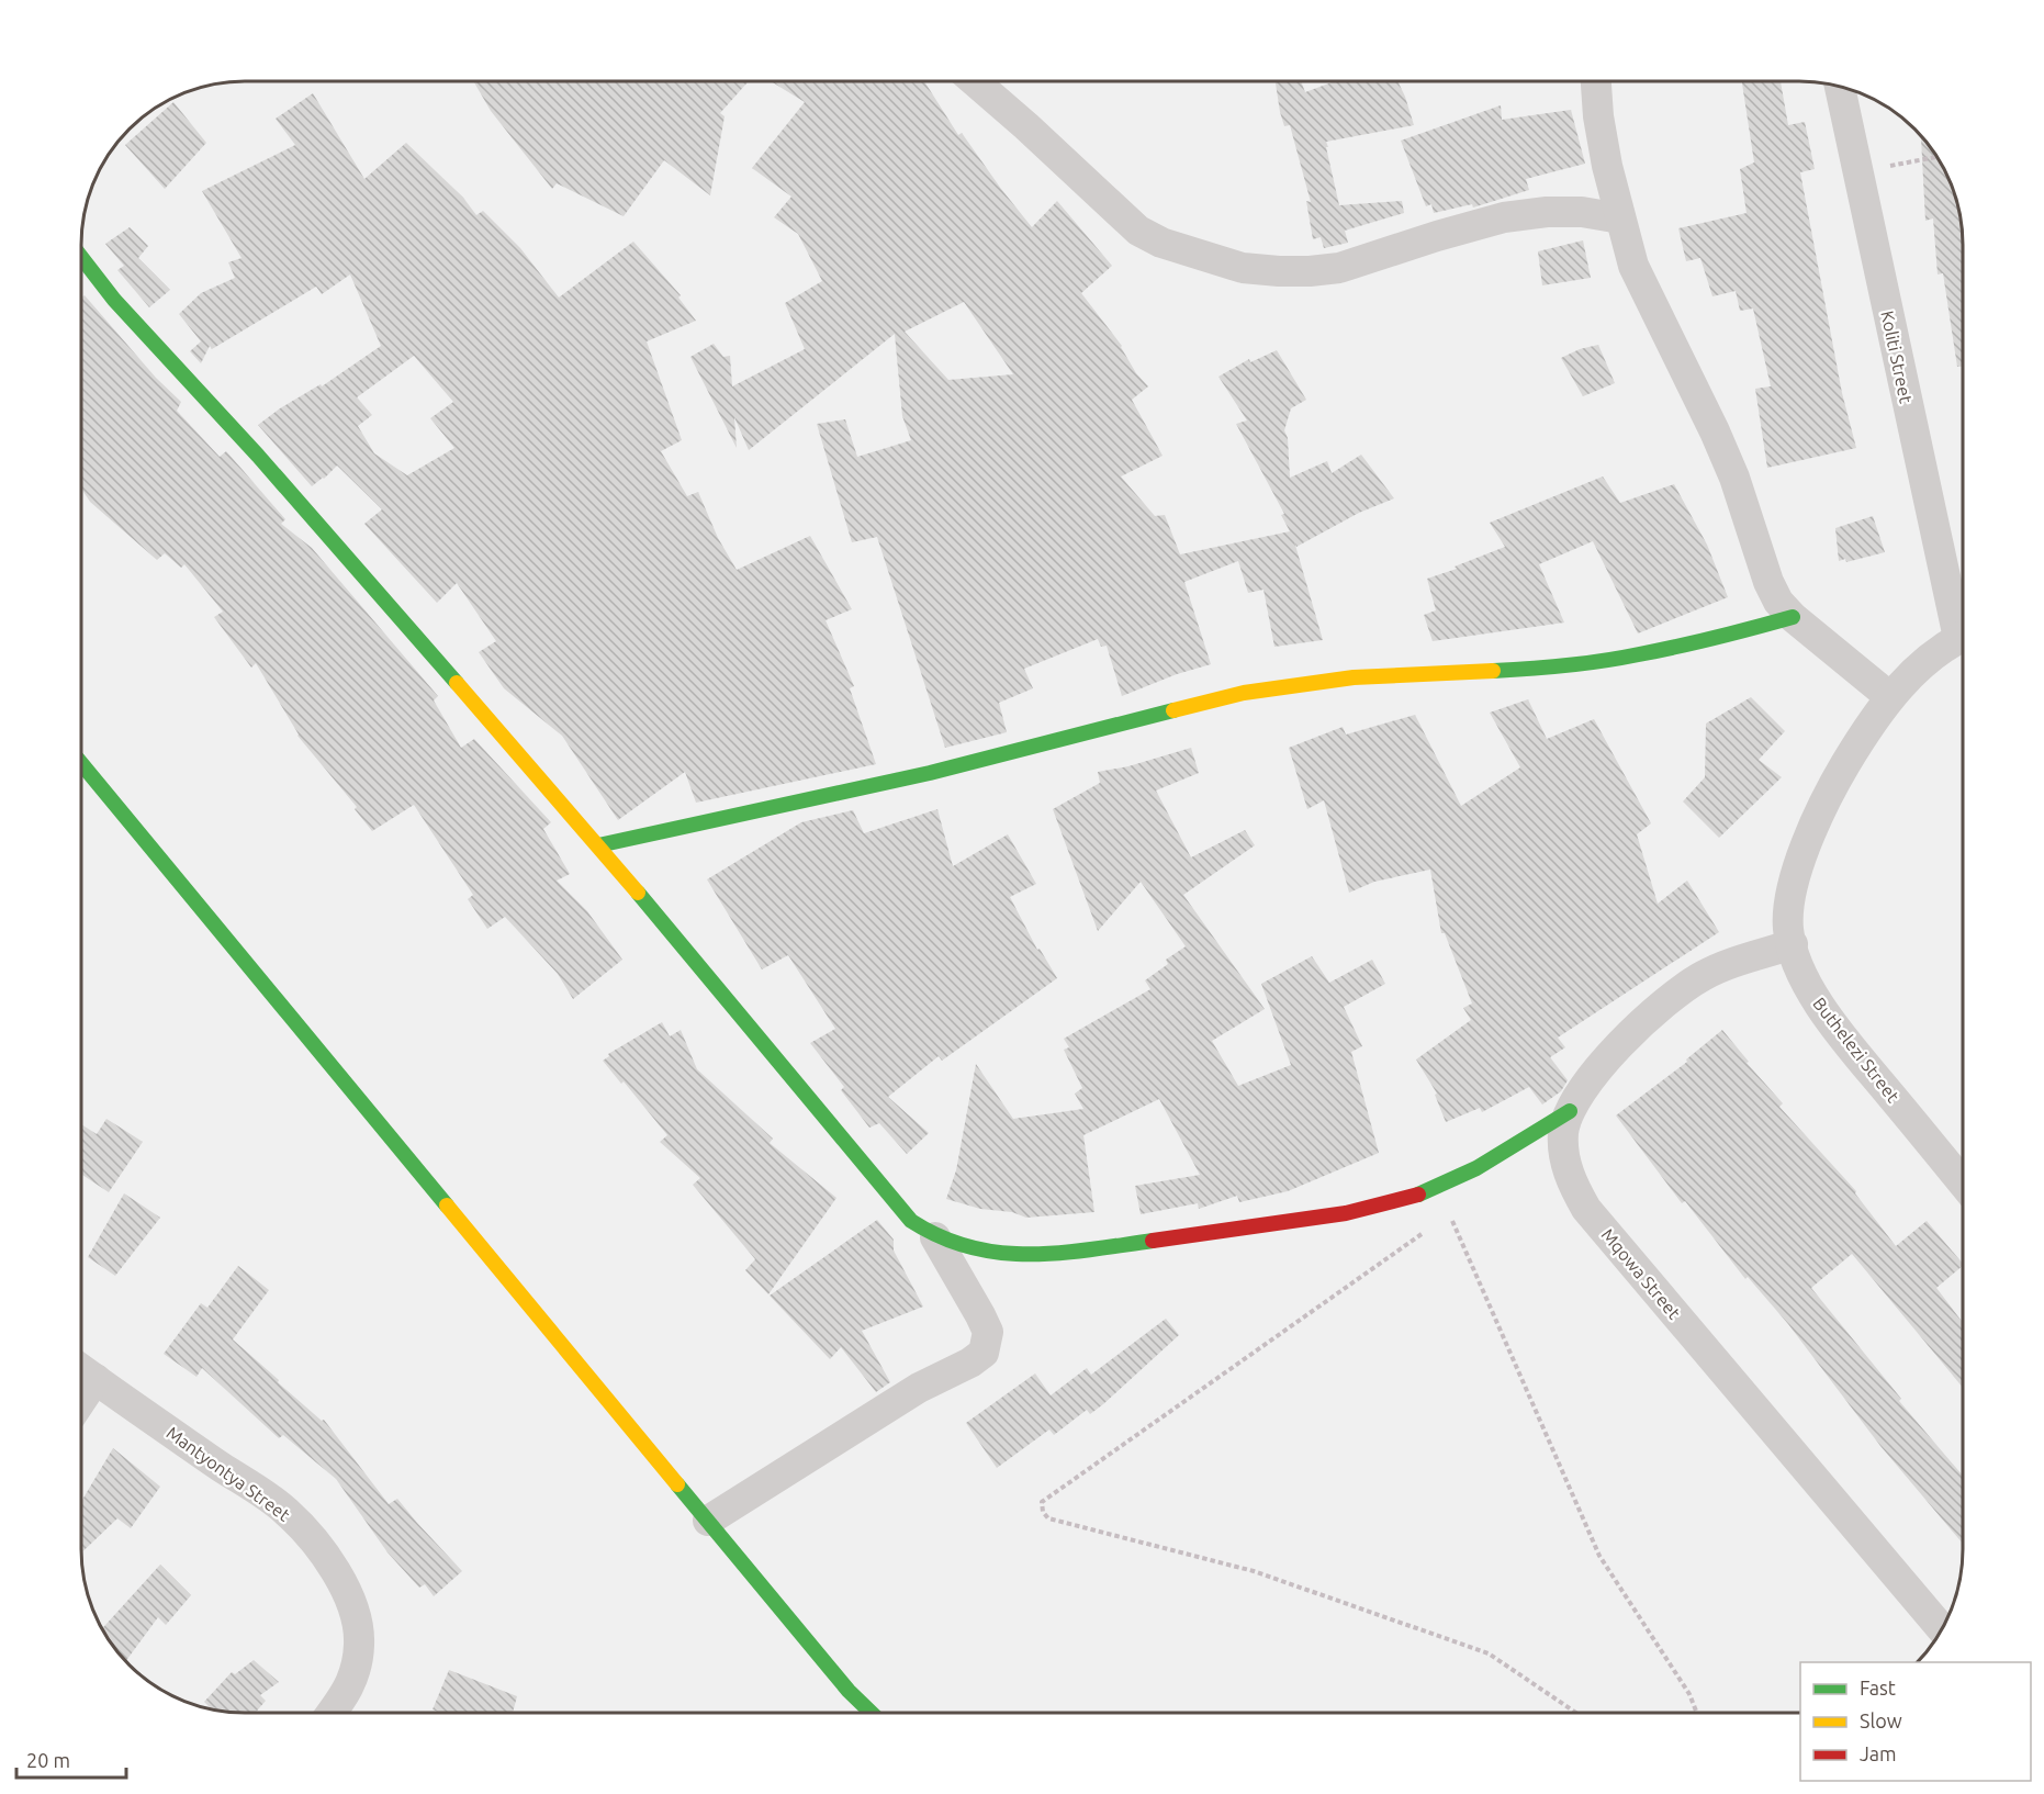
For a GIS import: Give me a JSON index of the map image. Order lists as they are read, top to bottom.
{
  "streets": {
    "street": [
      "Koliti Street",
      "Buthelezi Street",
      "Mqowa Street",
      "Mantyontya Street"
    ]
  },
  "crossings": [
    ["Buthelezi Street", "Mqowa Street"]
  ],
  "legend": ["Fast", "Slow", "Jam"],
  "scale_bar": "20 m"
}
